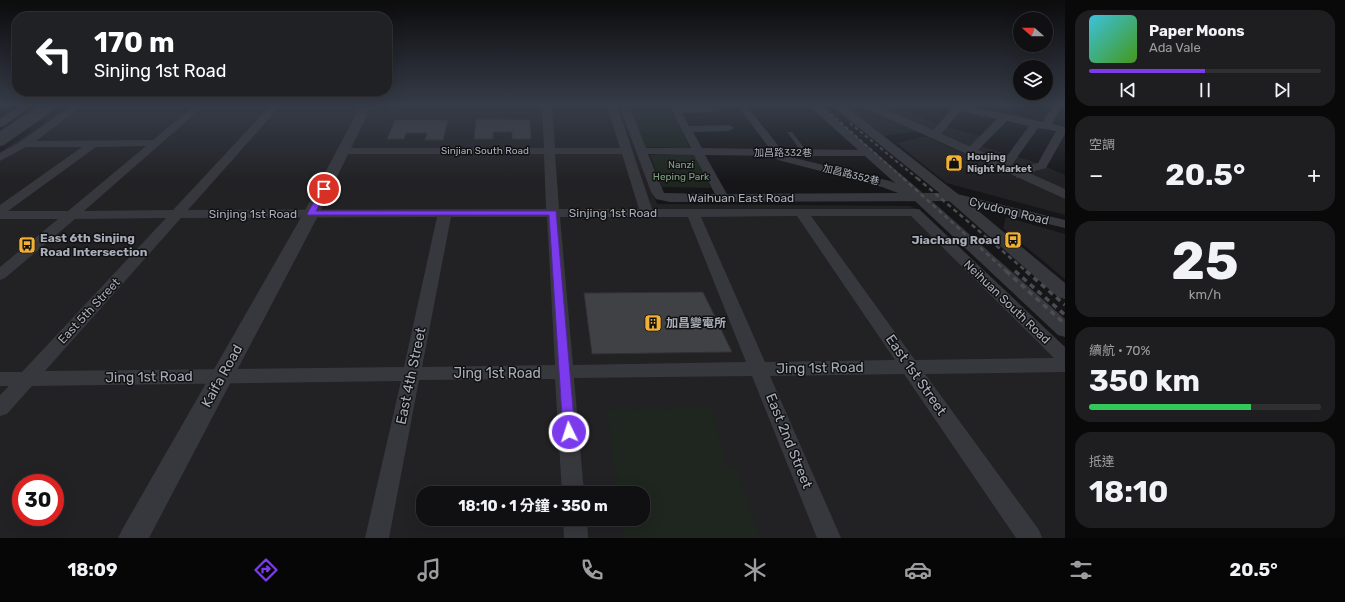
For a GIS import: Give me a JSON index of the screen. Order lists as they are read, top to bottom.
{
  "streets": {
    "street": [
      "Sinjian South Road",
      "加昌路332巷",
      "加昌路352巷",
      "Waihuan East Road",
      "Cyudong Road",
      "Sinjing 1st Road",
      "Neihuan South Road",
      "East 5th Street",
      "Jing 1st Road",
      "East 1st Street",
      "Kaifa Road",
      "East 4th Street",
      "East 2nd Street"
    ]
  },
  "crossings": [
    ["Sinjian South Road", "Kaifa Road"],
    ["加昌路332巷", "加昌路352巷"],
    ["加昌路352巷", "Waihuan East Road"],
    ["加昌路352巷", "Cyudong Road"],
    ["加昌路352巷", "Sinjing 1st Road"],
    ["加昌路352巷", "Neihuan South Road"],
    ["Waihuan East Road", "Cyudong Road"],
    ["Waihuan East Road", "Sinjing 1st Road"],
    ["Waihuan East Road", "Neihuan South Road"],
    ["Cyudong Road", "Sinjing 1st Road"],
    ["Cyudong Road", "Neihuan South Road"],
    ["Sinjing 1st Road", "Neihuan South Road"],
    ["Sinjing 1st Road", "East 5th Street"],
    ["Sinjing 1st Road", "East 1st Street"],
    ["Sinjing 1st Road", "Kaifa Road"],
    ["Sinjing 1st Road", "East 4th Street"],
    ["Sinjing 1st Road", "East 2nd Street"],
    ["East 5th Street", "Jing 1st Road"],
    ["Jing 1st Road", "East 1st Street"],
    ["Jing 1st Road", "Kaifa Road"],
    ["Jing 1st Road", "East 4th Street"],
    ["Jing 1st Road", "East 2nd Street"]
  ],
  "parks": ["Nanzi Heping Park"],
  "places": {
    "shop": ["Houjing Night Market"],
    "bus stop": ["Jiachang Road", "East 6th Sinjing Road Intersection"],
    "building": ["加昌變電所"]
  },
  "north": "left",
  "page": {
    "turn": ["170 m", "Sinjing 1st Road"],
    "song": ["Paper Moons", "Ada Vale"],
    "tile": [
      "空調",
      ["25", "km/h"],
      ["續航 · 70%", "350 km"],
      ["抵達", "18:10"]
    ],
    "heat": ["−", "20.5°", "+"],
    "limit": "30",
    "trip": "18:10 · 1 分鐘 · 350 m",
    "tabs": ["18:09", "20.5°"]
  }
}
